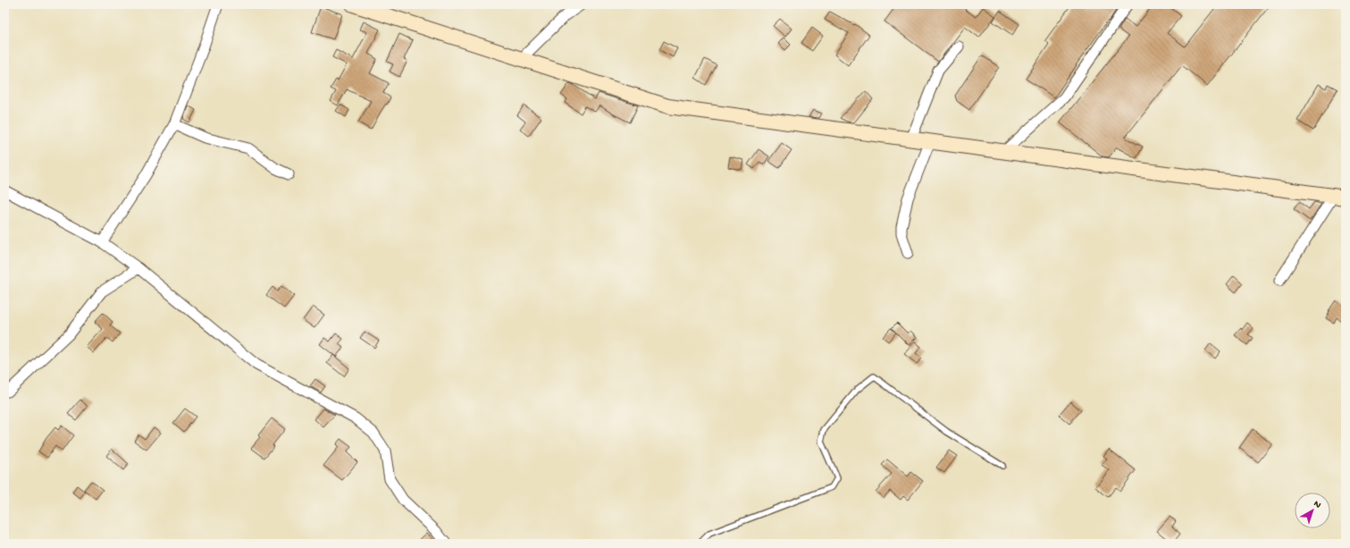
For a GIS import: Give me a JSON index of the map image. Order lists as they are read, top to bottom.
{
  "north": "top right"
}
